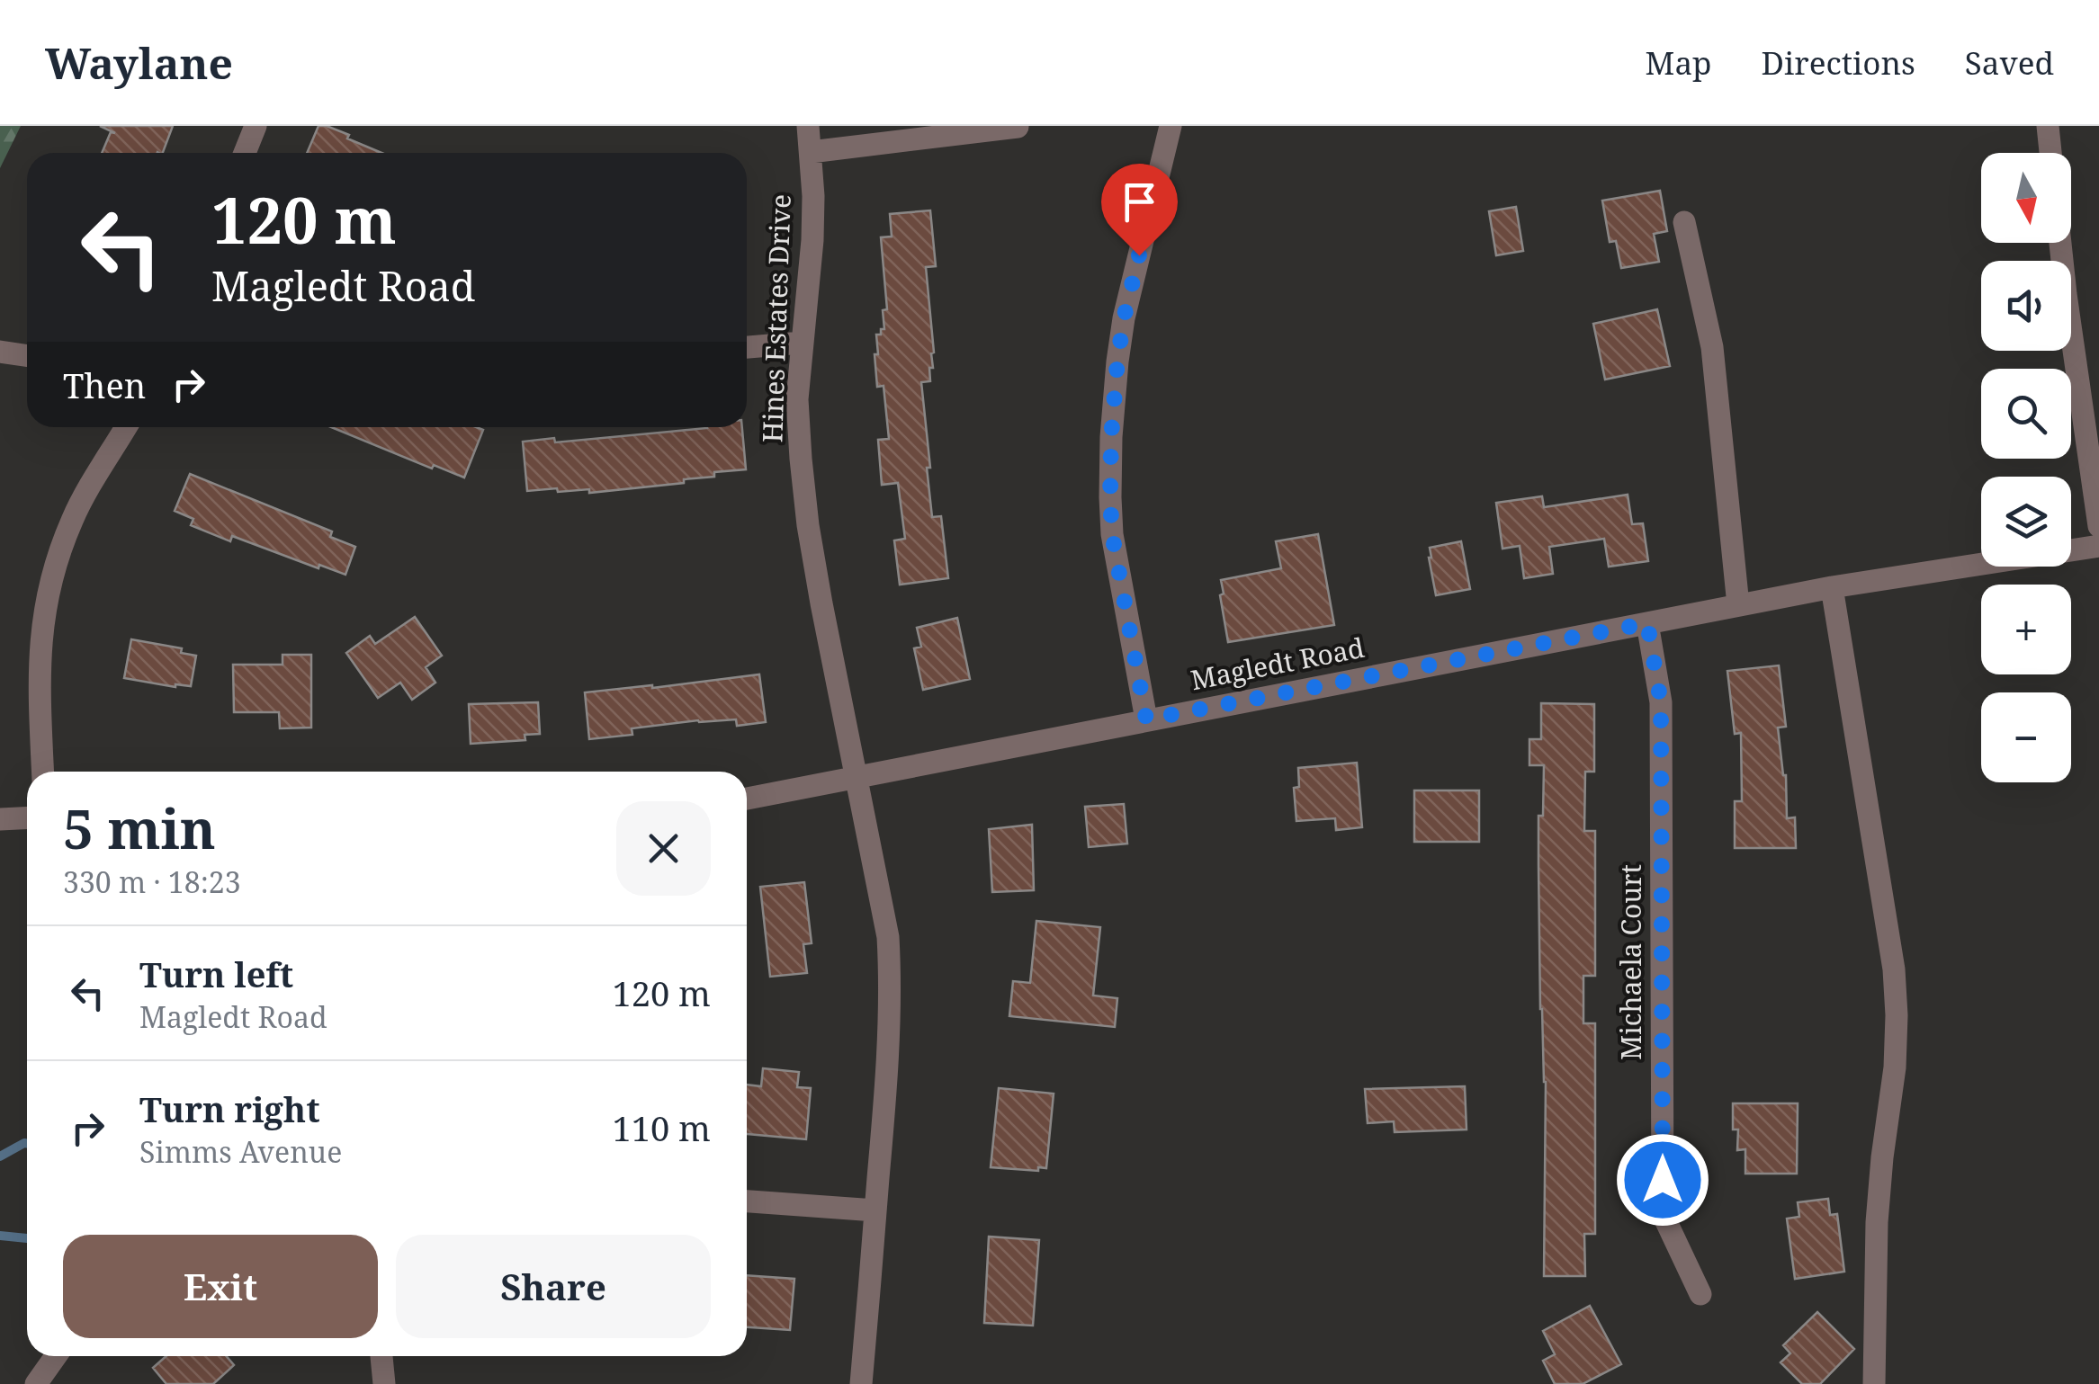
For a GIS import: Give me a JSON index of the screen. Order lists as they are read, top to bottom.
{
  "streets": {
    "street": ["Hines Estates Drive", "Magledt Road", "Michaela Court"]
  },
  "crossings": [
    ["Hines Estates Drive", "Magledt Road"],
    ["Magledt Road", "Michaela Court"]
  ],
  "north": "bottom",
  "page": {
    "header": "Waylane",
    "nav": ["Map", "Directions", "Saved"],
    "map_buttons": ["+", "−"],
    "turn": ["120 m", "Magledt Road"],
    "then": "Then",
    "heading": ["5 min", "330 m · 18:23"],
    "list": [
      {
        "name": "Turn left",
        "note": "Magledt Road",
        "value": "120 m"
      },
      {
        "name": "Turn right",
        "note": "Simms Avenue",
        "value": "110 m"
      }
    ],
    "buttons": ["Exit", "Share"]
  }
}
